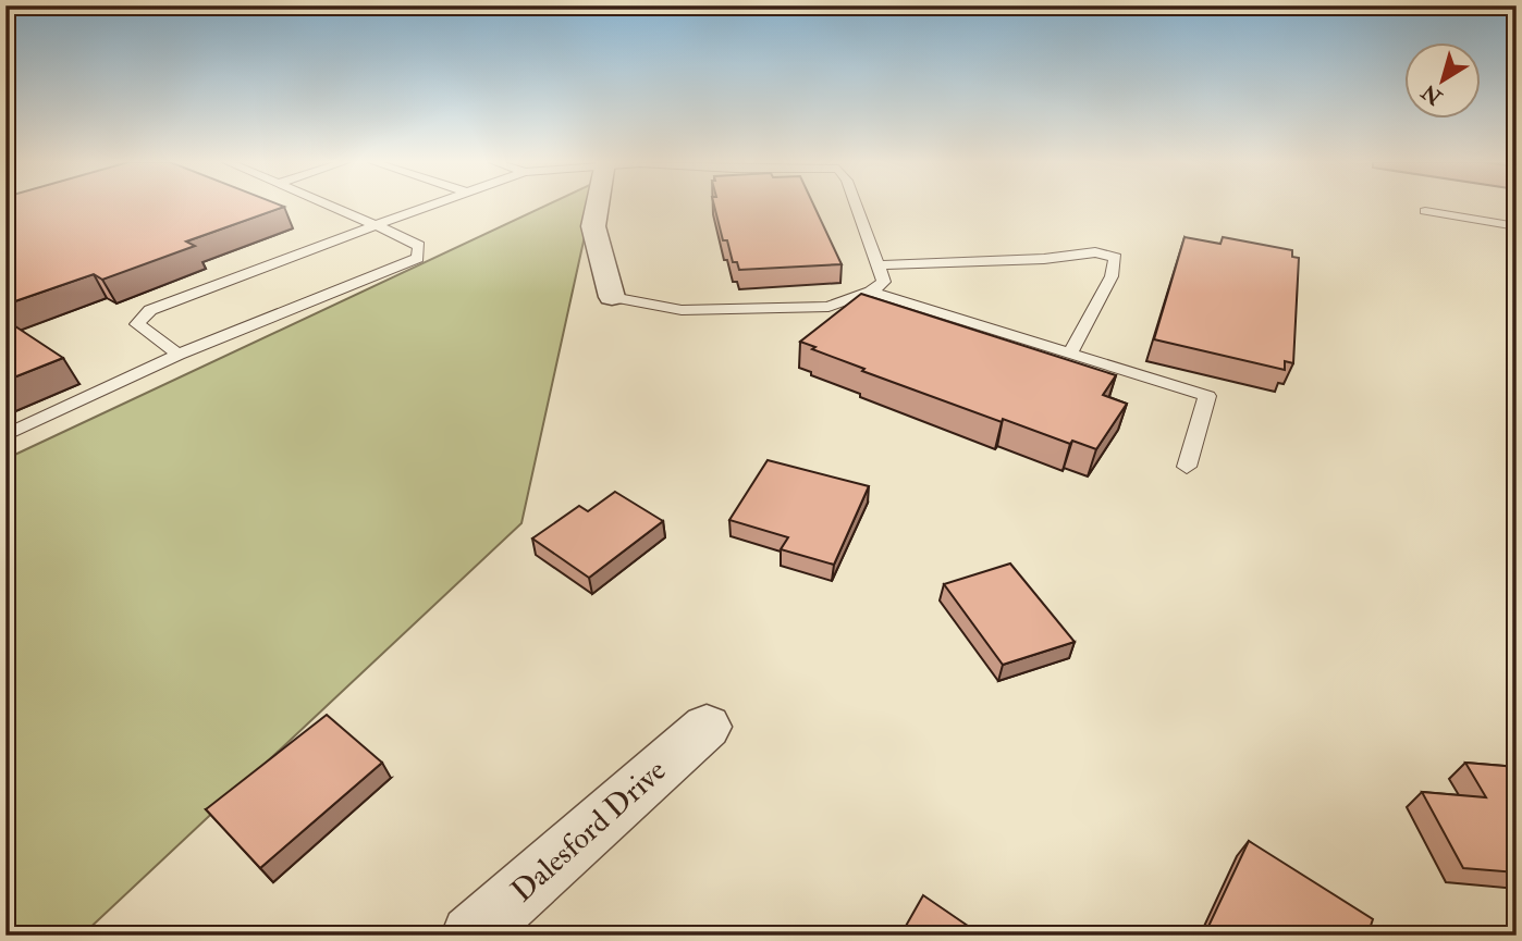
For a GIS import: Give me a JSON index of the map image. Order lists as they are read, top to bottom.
{
  "streets": {
    "street": ["Dalesford Drive"]
  },
  "north": "bottom left"
}
